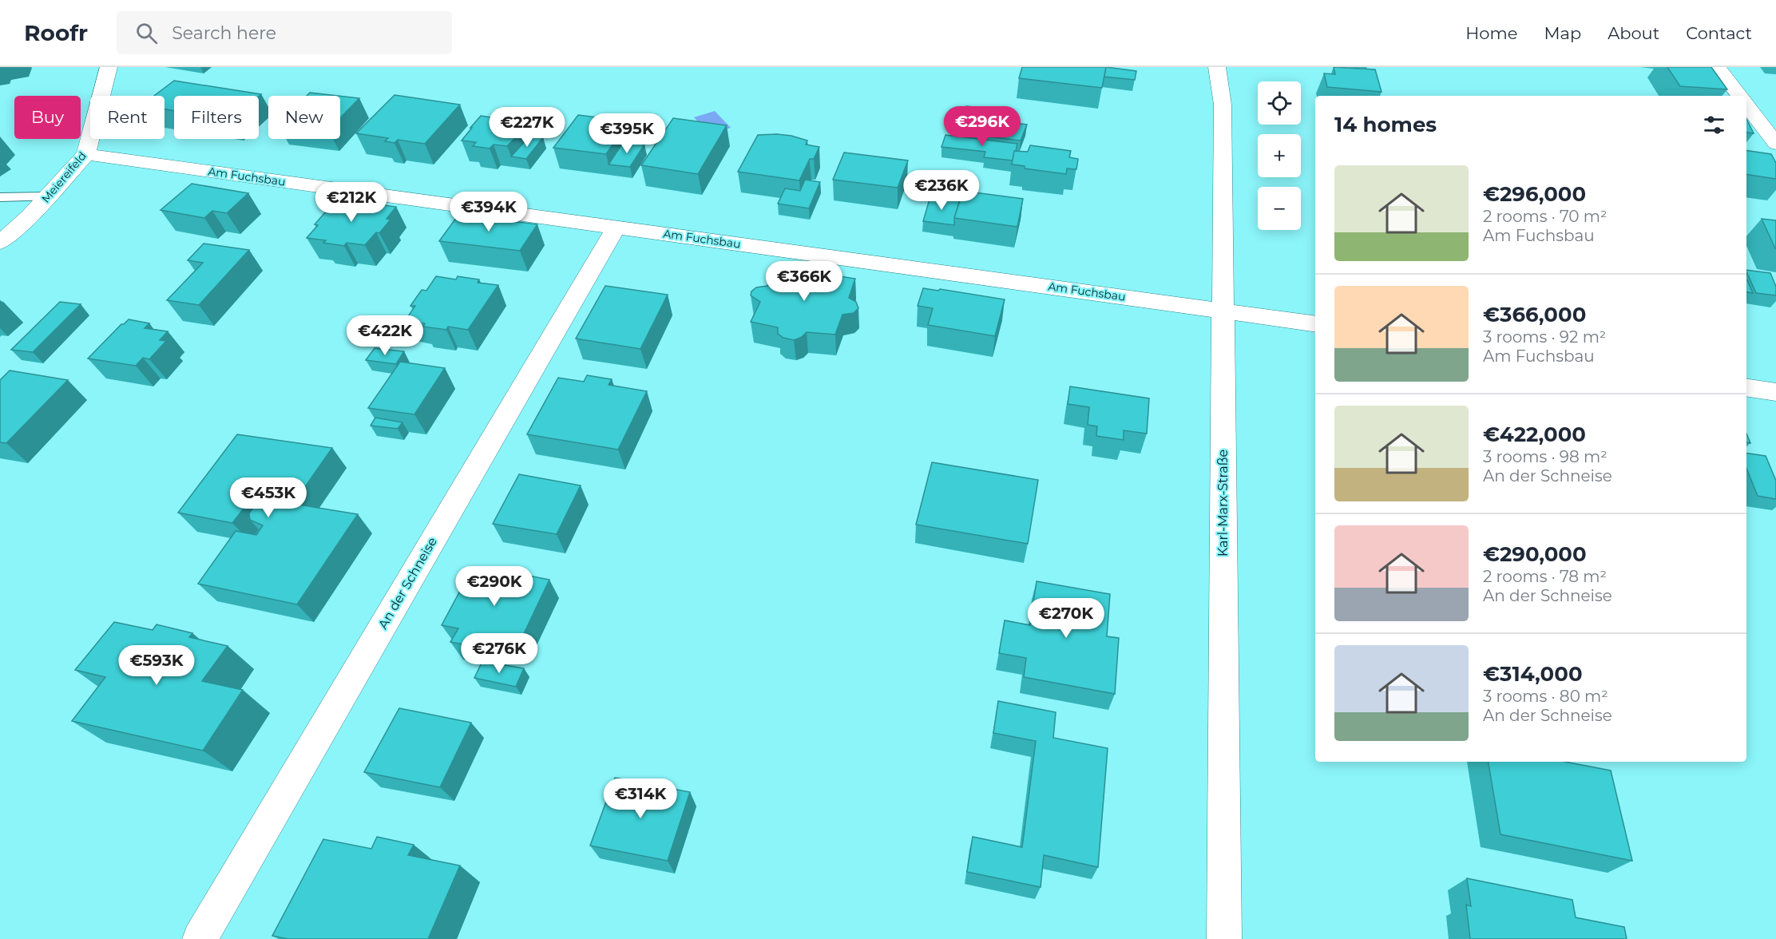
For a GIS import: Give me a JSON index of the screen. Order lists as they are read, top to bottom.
{
  "streets": {
    "street": [
      "Am Fuchsbau",
      "Meiereifeld",
      "Karl-Marx-Straße",
      "An der Schneise"
    ]
  },
  "crossings": [
    ["Am Fuchsbau", "Meiereifeld"],
    ["Am Fuchsbau", "Karl-Marx-Straße"],
    ["Am Fuchsbau", "An der Schneise"]
  ],
  "page": {
    "header": "Roofr",
    "search": "Search here",
    "nav": [
      "Home",
      "Map",
      "About",
      "Contact"
    ],
    "map_buttons": ["+", "−"],
    "chip": [
      "Buy",
      "Rent",
      "Filters",
      "New"
    ],
    "heading": "14 homes",
    "price": [
      "€296K",
      "€227K",
      "€395K",
      "€236K",
      "€212K",
      "€394K",
      "€366K",
      "€422K",
      "€453K",
      "€290K",
      "€270K",
      "€276K",
      "€593K",
      "€314K"
    ],
    "list": [
      {
        "name": "€296,000",
        "note": "2 rooms · 70 m² · Am Fuchsbau"
      },
      {
        "name": "€366,000",
        "note": "3 rooms · 92 m² · Am Fuchsbau"
      },
      {
        "name": "€422,000",
        "note": "3 rooms · 98 m² · An der Schneise"
      },
      {
        "name": "€290,000",
        "note": "2 rooms · 78 m² · An der Schneise"
      },
      {
        "name": "€314,000",
        "note": "3 rooms · 80 m² · An der Schneise"
      }
    ]
  }
}
